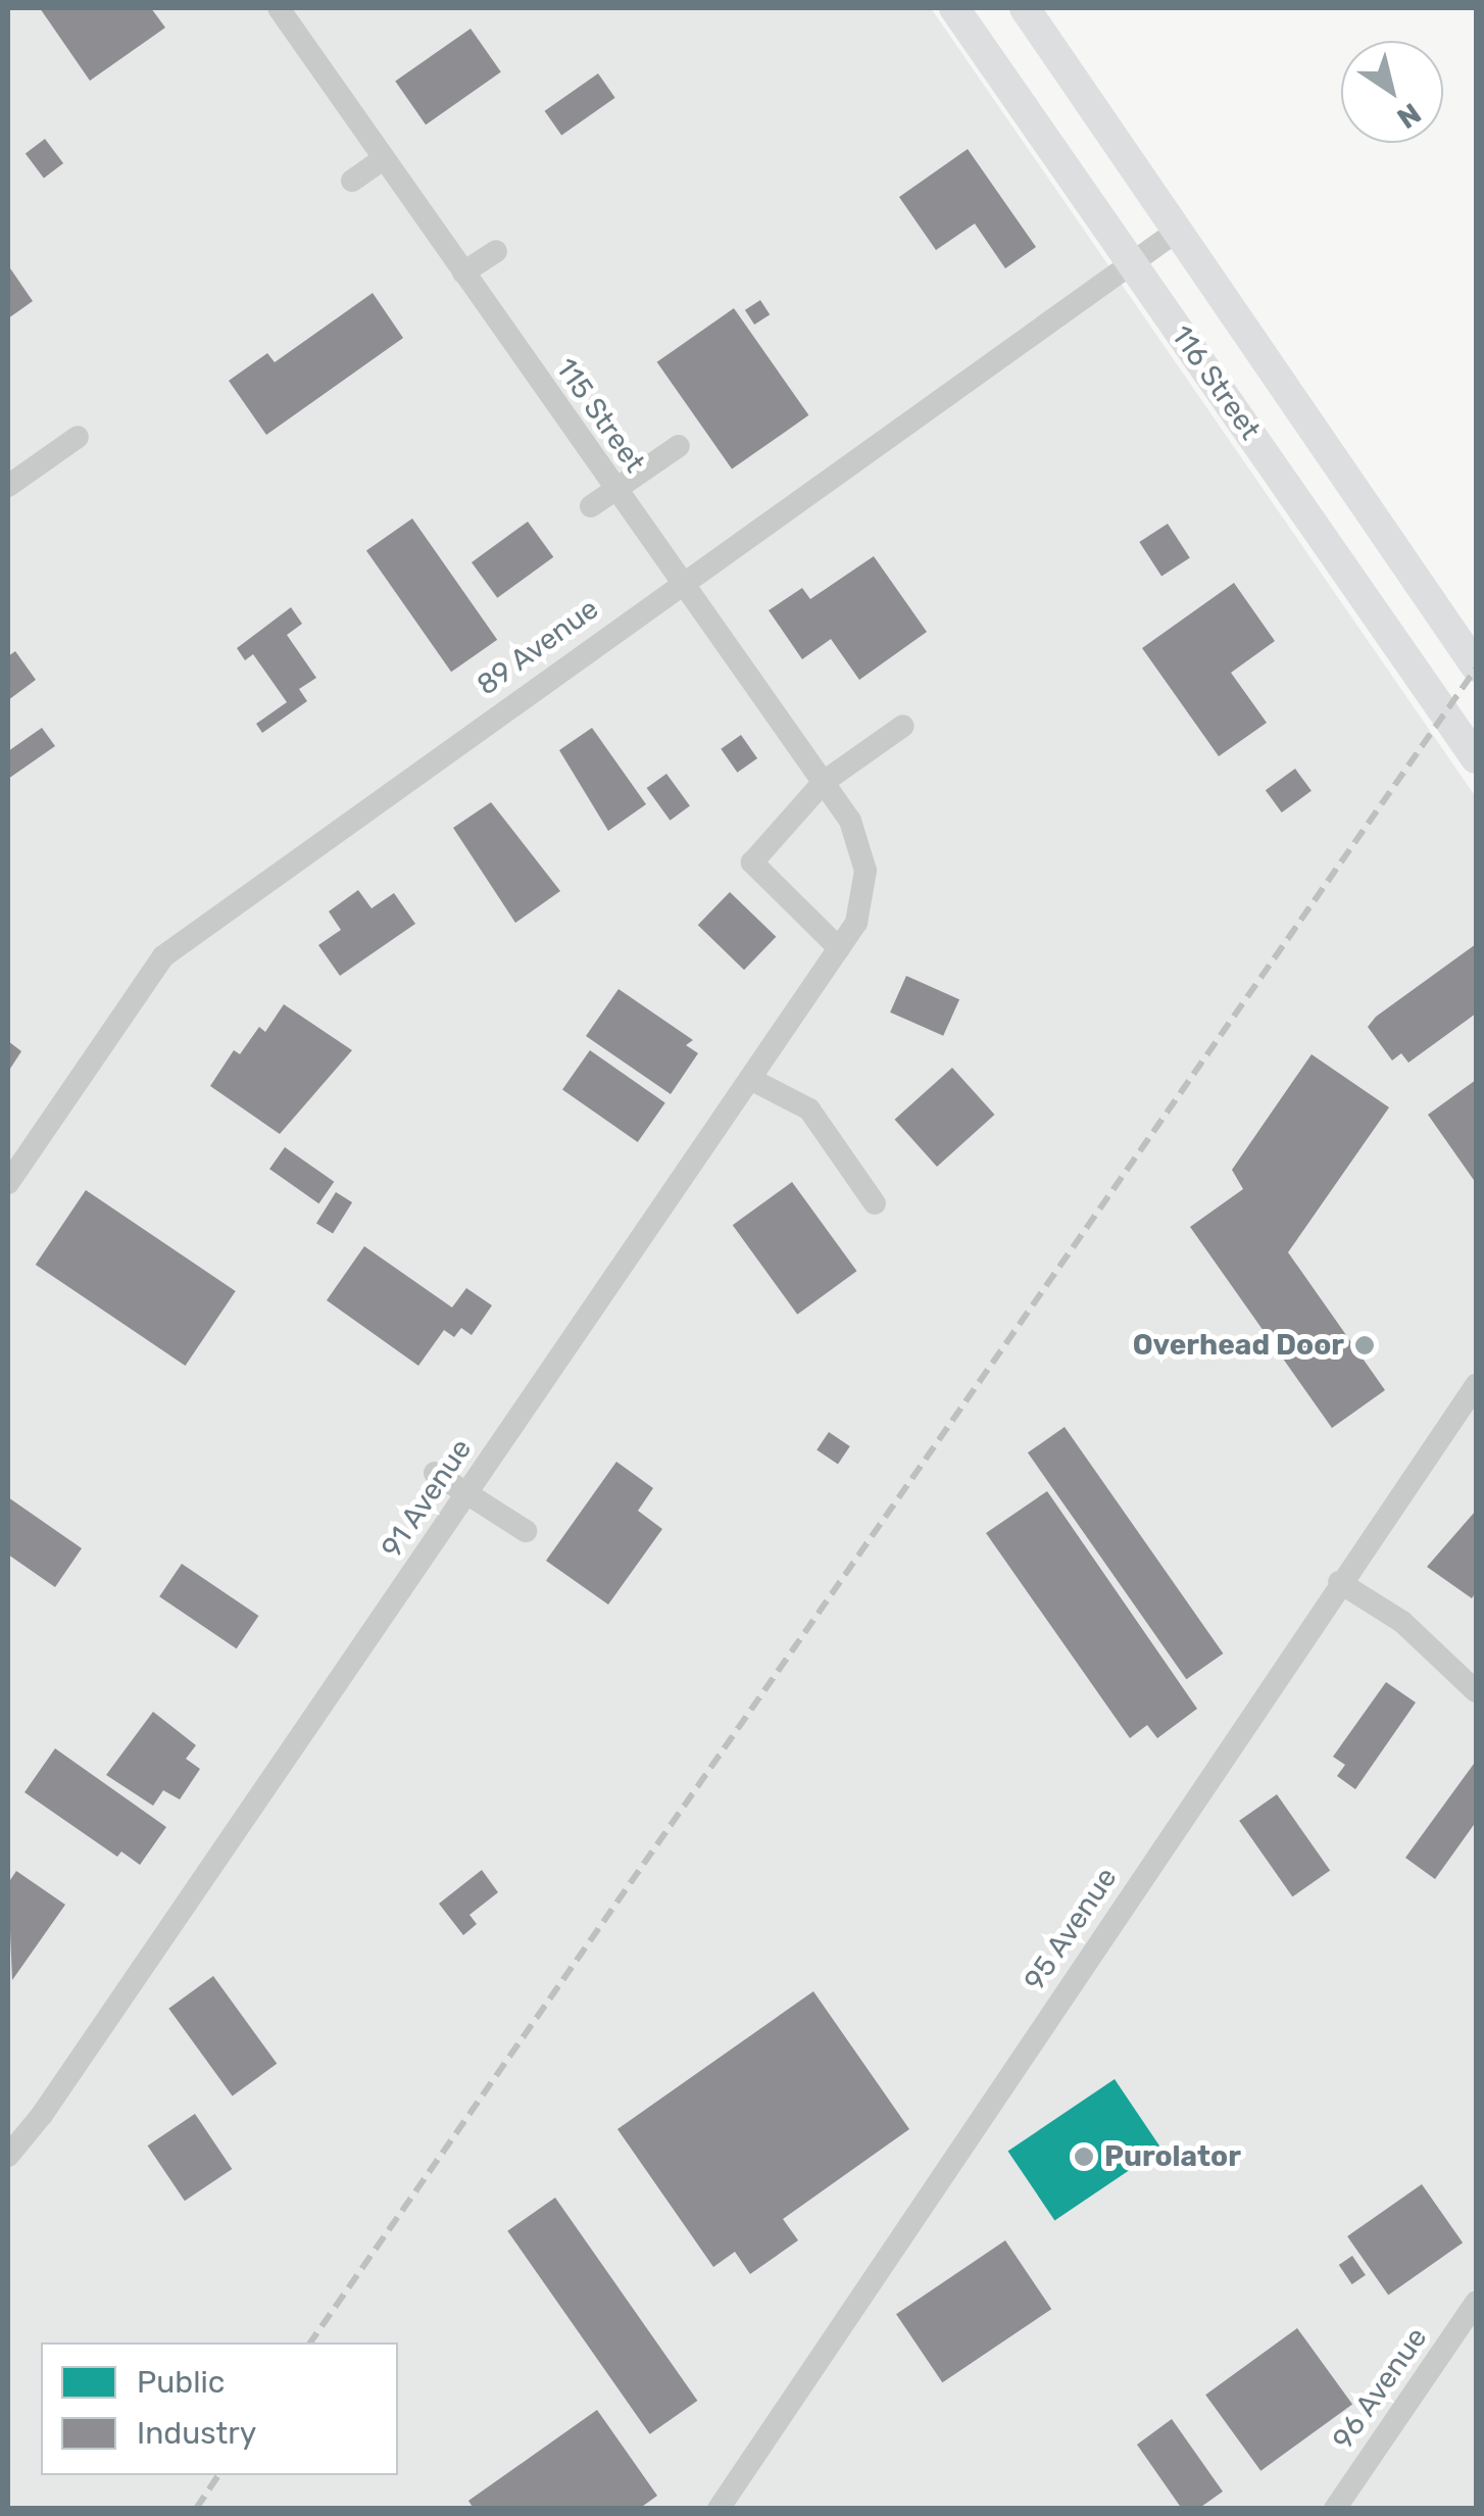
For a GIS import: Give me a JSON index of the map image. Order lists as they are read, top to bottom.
{
  "streets": {
    "main road": ["116 Street"],
    "street": [
      "115 Street",
      "89 Avenue",
      "91 Avenue",
      "95 Avenue",
      "96 Avenue"
    ]
  },
  "crossings": [
    ["116 Street", "89 Avenue"],
    ["115 Street", "89 Avenue"],
    ["115 Street", "91 Avenue"]
  ],
  "places": ["Overhead Door", "Purolator"],
  "legend": ["Public", "Industry"],
  "north": "bottom right"
}
